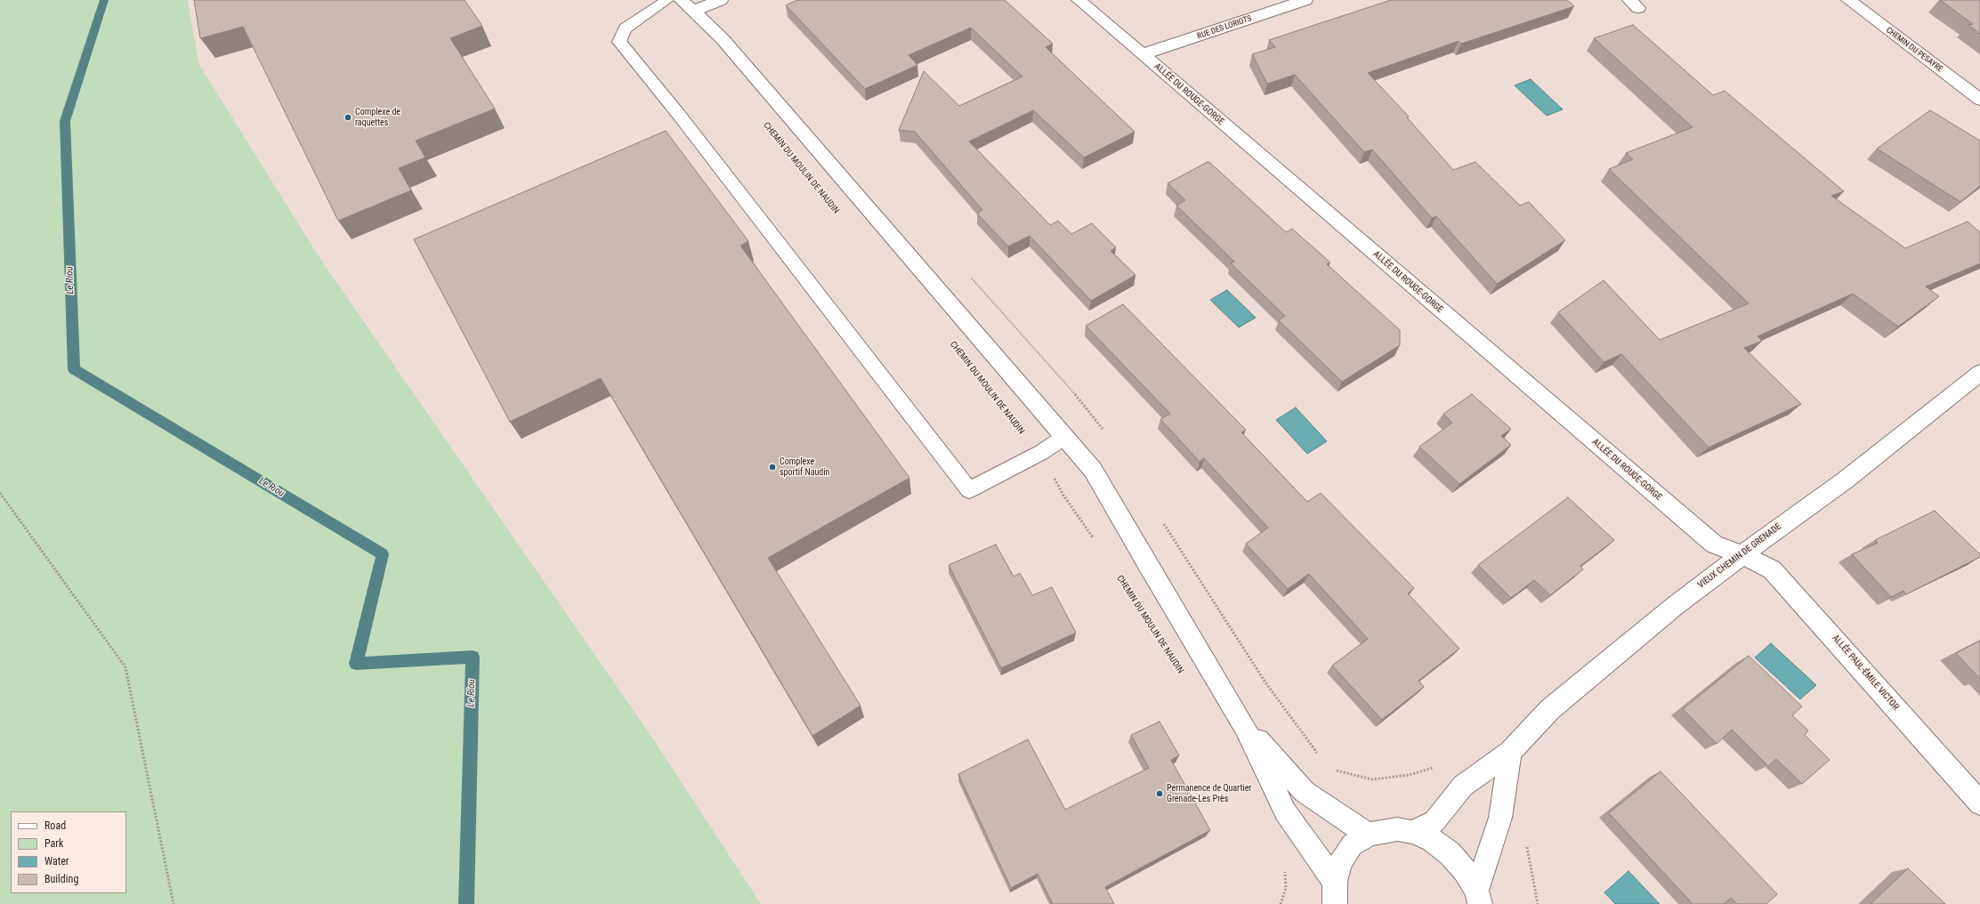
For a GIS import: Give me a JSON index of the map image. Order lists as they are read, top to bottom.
{
  "streets": {
    "street": [
      "RUE DES LORIOTS",
      "CHEMIN DU PESAYRE",
      "ALLÉE DU ROUGE-GORGE",
      "VIEUX CHEMIN DE GRENADE",
      "ALLÉE PAUL-ÉMILE VICTOR"
    ]
  },
  "crossings": [
    ["RUE DES LORIOTS", "ALLÉE DU ROUGE-GORGE"],
    ["ALLÉE DU ROUGE-GORGE", "VIEUX CHEMIN DE GRENADE"],
    ["ALLÉE DU ROUGE-GORGE", "ALLÉE PAUL-ÉMILE VICTOR"],
    ["VIEUX CHEMIN DE GRENADE", "ALLÉE PAUL-ÉMILE VICTOR"]
  ],
  "water": ["Le Riou"],
  "places": ["Complexe de raquettes", "Complexe sportif Naudin", "Permanence de Quartier Grenade-Les Près"],
  "legend": [
    "Road",
    "Park",
    "Water",
    "Building"
  ]
}
